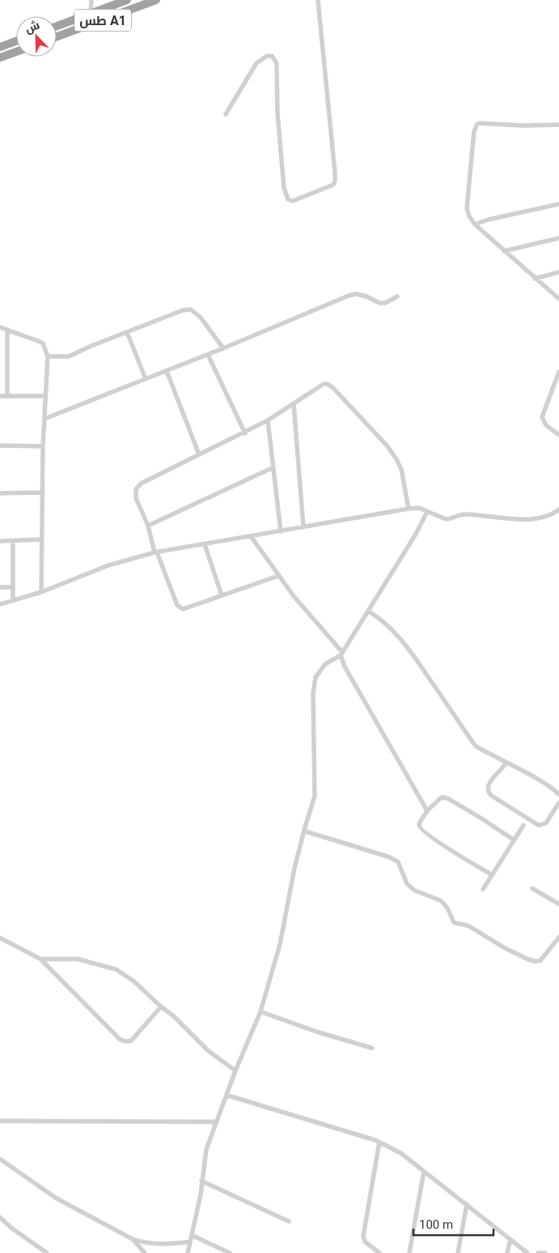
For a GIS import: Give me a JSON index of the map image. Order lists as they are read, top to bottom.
{
  "streets": {
    "highway": ["طس A1"]
  },
  "scale_bar": "100 m",
  "north": "top left"
}
